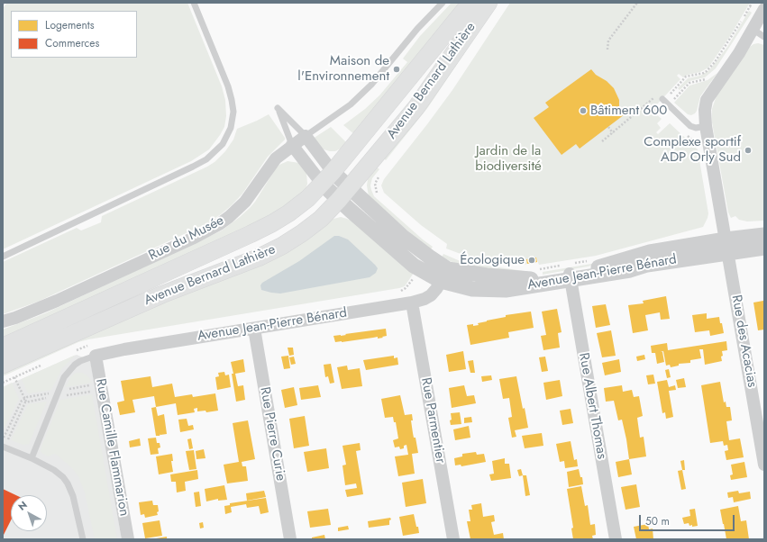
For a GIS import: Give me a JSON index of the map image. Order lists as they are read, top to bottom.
{
  "streets": {
    "main road": ["Avenue Bernard Lathière"],
    "street": [
      "Rue du Musée",
      "Avenue Jean-Pierre Bénard",
      "Rue des Acacias",
      "Rue Albert Thomas",
      "Rue Parmentier",
      "Rue Pierre Curie",
      "Rue Camille Flammarion"
    ]
  },
  "crossings": [
    ["Avenue Bernard Lathière", "Avenue Jean-Pierre Bénard"],
    ["Avenue Jean-Pierre Bénard", "Rue des Acacias"],
    ["Avenue Jean-Pierre Bénard", "Rue Albert Thomas"],
    ["Avenue Jean-Pierre Bénard", "Rue Parmentier"],
    ["Avenue Jean-Pierre Bénard", "Rue Pierre Curie"],
    ["Avenue Jean-Pierre Bénard", "Rue Camille Flammarion"]
  ],
  "parks": ["Jardin de la biodiversité"],
  "places": [
    "Maison de l'Environnement",
    "Bâtiment 600",
    "Complexe sportif ADP Orly Sud",
    "Écologique"
  ],
  "legend": ["Logements", "Commerces"],
  "scale_bar": "50 m",
  "north": "top left"
}
